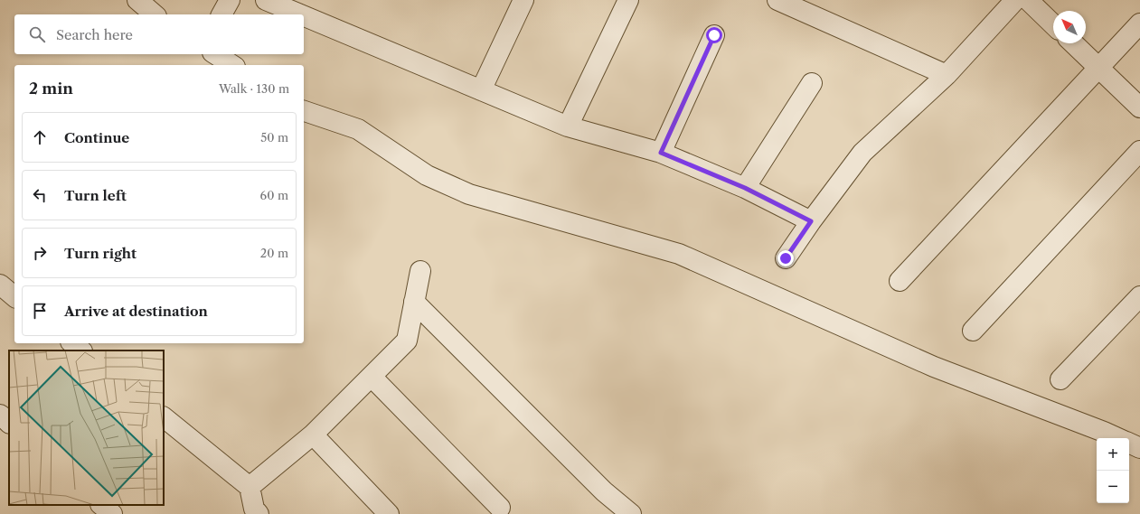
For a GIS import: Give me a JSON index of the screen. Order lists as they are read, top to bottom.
{
  "north": "top left",
  "page": {
    "search": "Search here",
    "heading": ["2 min", "Walk · 130 m"],
    "list": [
      ["Continue", "50 m"],
      ["Turn left", "60 m"],
      ["Turn right", "20 m"],
      "Arrive at destination"
    ],
    "map_buttons": ["+", "−"]
  }
}
